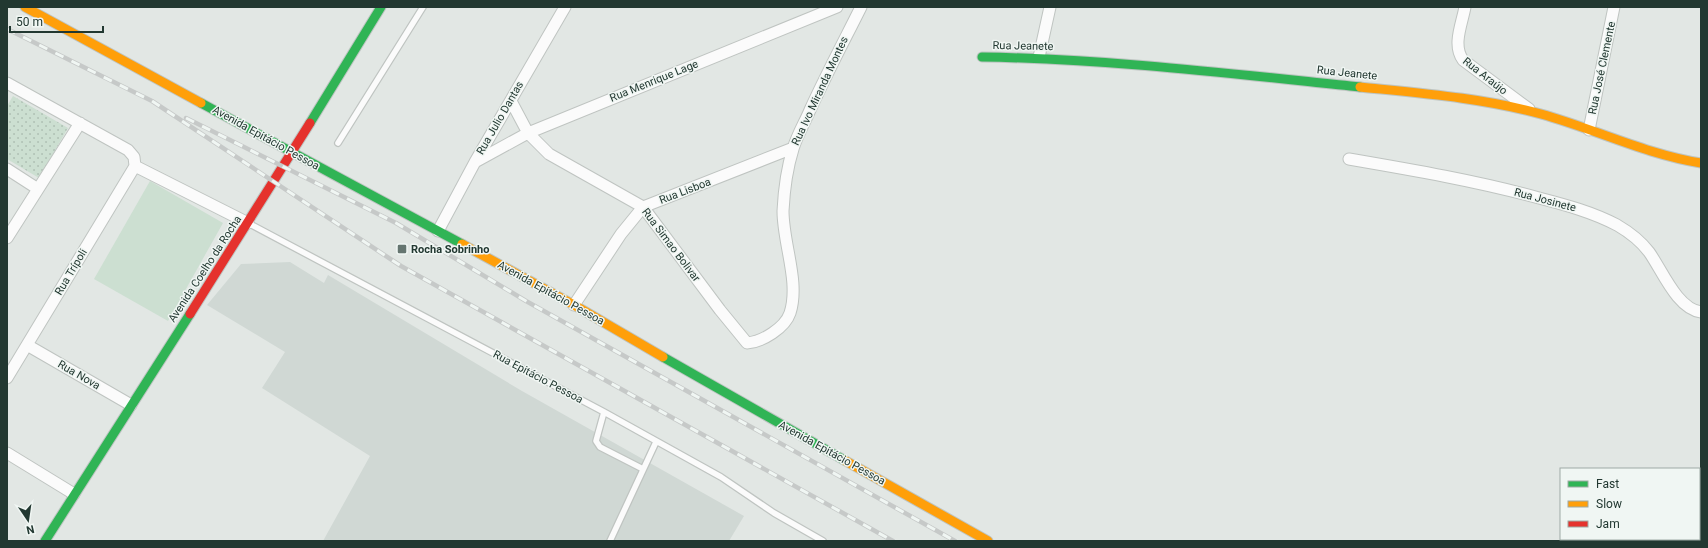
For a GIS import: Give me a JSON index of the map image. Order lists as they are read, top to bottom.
{
  "streets": {
    "street": [
      "Rua Jeanete",
      "Rua José Clemente",
      "Rua Araújo",
      "Rua Menrique Lage",
      "Rua Ivo Miranda Montes",
      "Rua Julio Dantas",
      "Avenida Epitácio Pessoa",
      "Rua Lisboa",
      "Rua Josinete",
      "Rua Simao Bolivar",
      "Avenida Coelho da Rocha",
      "Rua Trípoli",
      "Rua Nova"
    ],
    "lane": ["Rua Epitácio Pessoa"]
  },
  "crossings": [
    ["Rua Jeanete", "Rua José Clemente"],
    ["Rua Jeanete", "Rua Araújo"],
    ["Rua Menrique Lage", "Rua Julio Dantas"],
    ["Rua Menrique Lage", "Rua Simao Bolivar"],
    ["Rua Ivo Miranda Montes", "Rua Lisboa"],
    ["Rua Ivo Miranda Montes", "Rua Simao Bolivar"],
    ["Rua Julio Dantas", "Avenida Epitácio Pessoa"],
    ["Rua Julio Dantas", "Rua Simao Bolivar"],
    ["Avenida Epitácio Pessoa", "Rua Lisboa"],
    ["Avenida Epitácio Pessoa", "Avenida Coelho da Rocha"],
    ["Rua Lisboa", "Rua Simao Bolivar"],
    ["Avenida Coelho da Rocha", "Rua Nova"],
    ["Avenida Coelho da Rocha", "Rua Epitácio Pessoa"],
    ["Rua Trípoli", "Rua Nova"]
  ],
  "places": {
    "transit": ["Rocha Sobrinho"]
  },
  "legend": ["Fast", "Slow", "Jam"],
  "scale_bar": "50 m",
  "north": "bottom"
}
